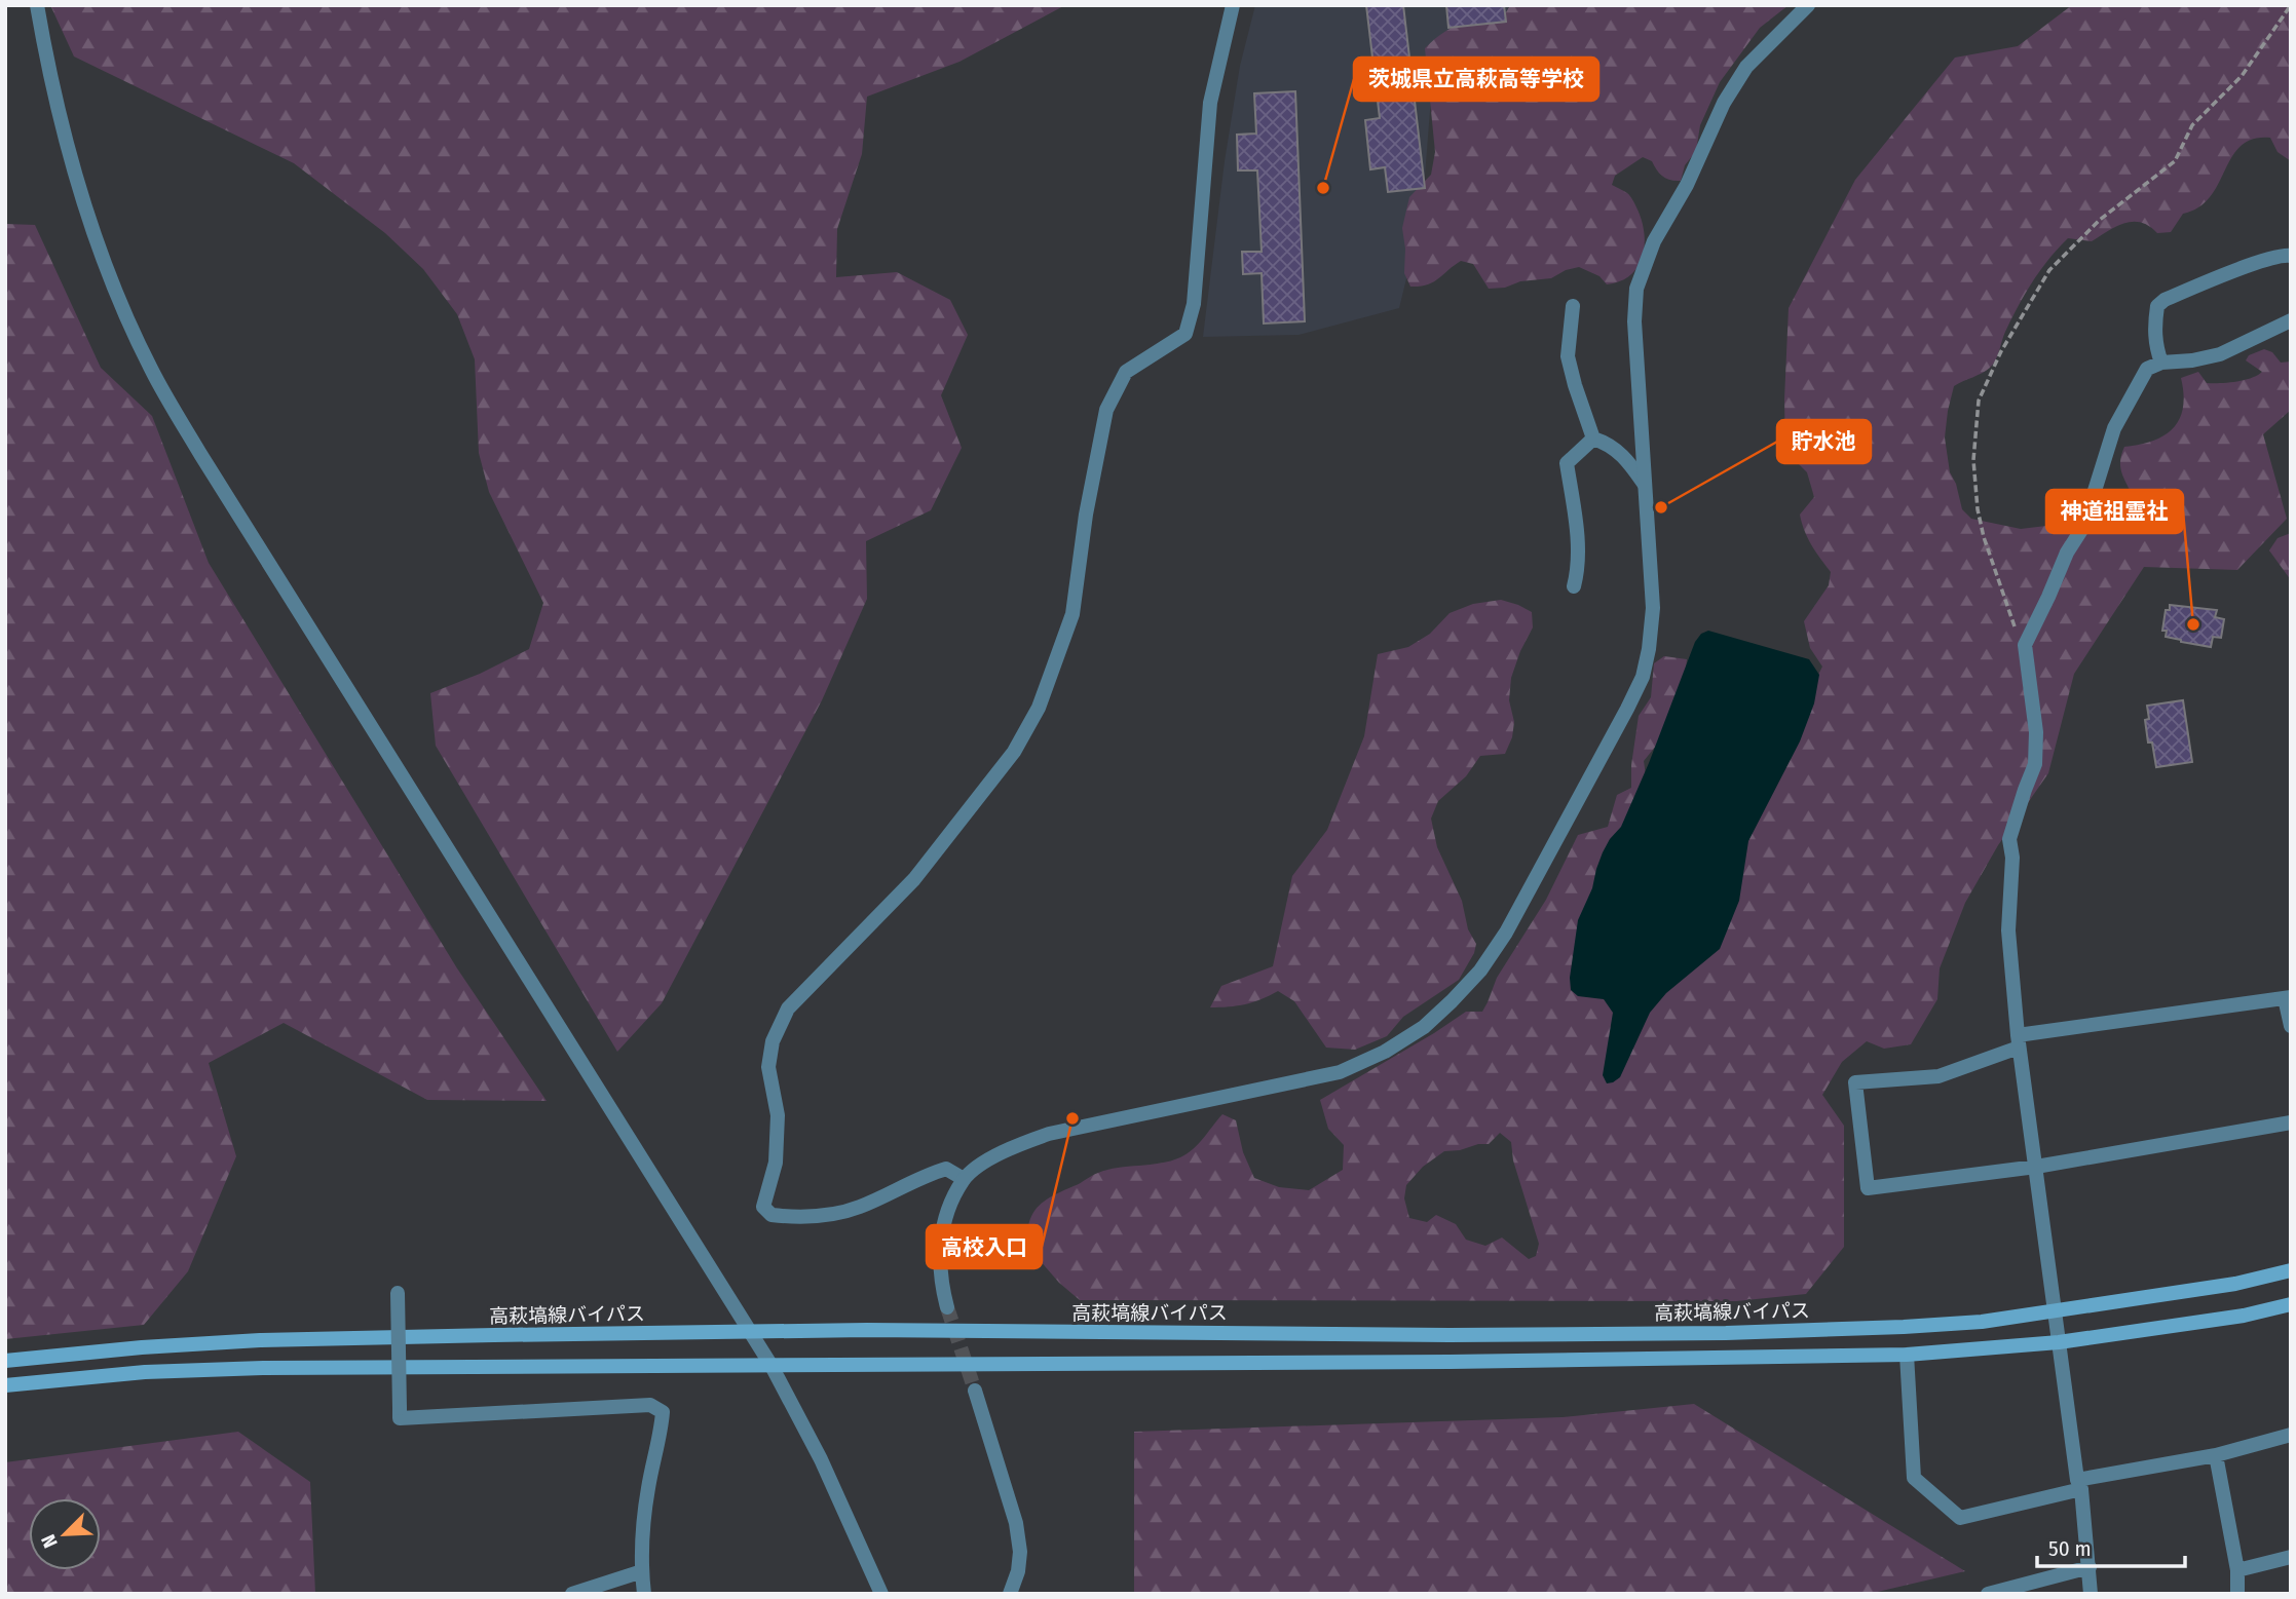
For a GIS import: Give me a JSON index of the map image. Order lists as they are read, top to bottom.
{
  "streets": {
    "main road": ["高萩塙線バイパス"]
  },
  "places": [
    "茨城県立高萩高等学校",
    "貯水池",
    "神道祖霊社",
    "高校入口"
  ],
  "scale_bar": "50 m",
  "north": "bottom left"
}
